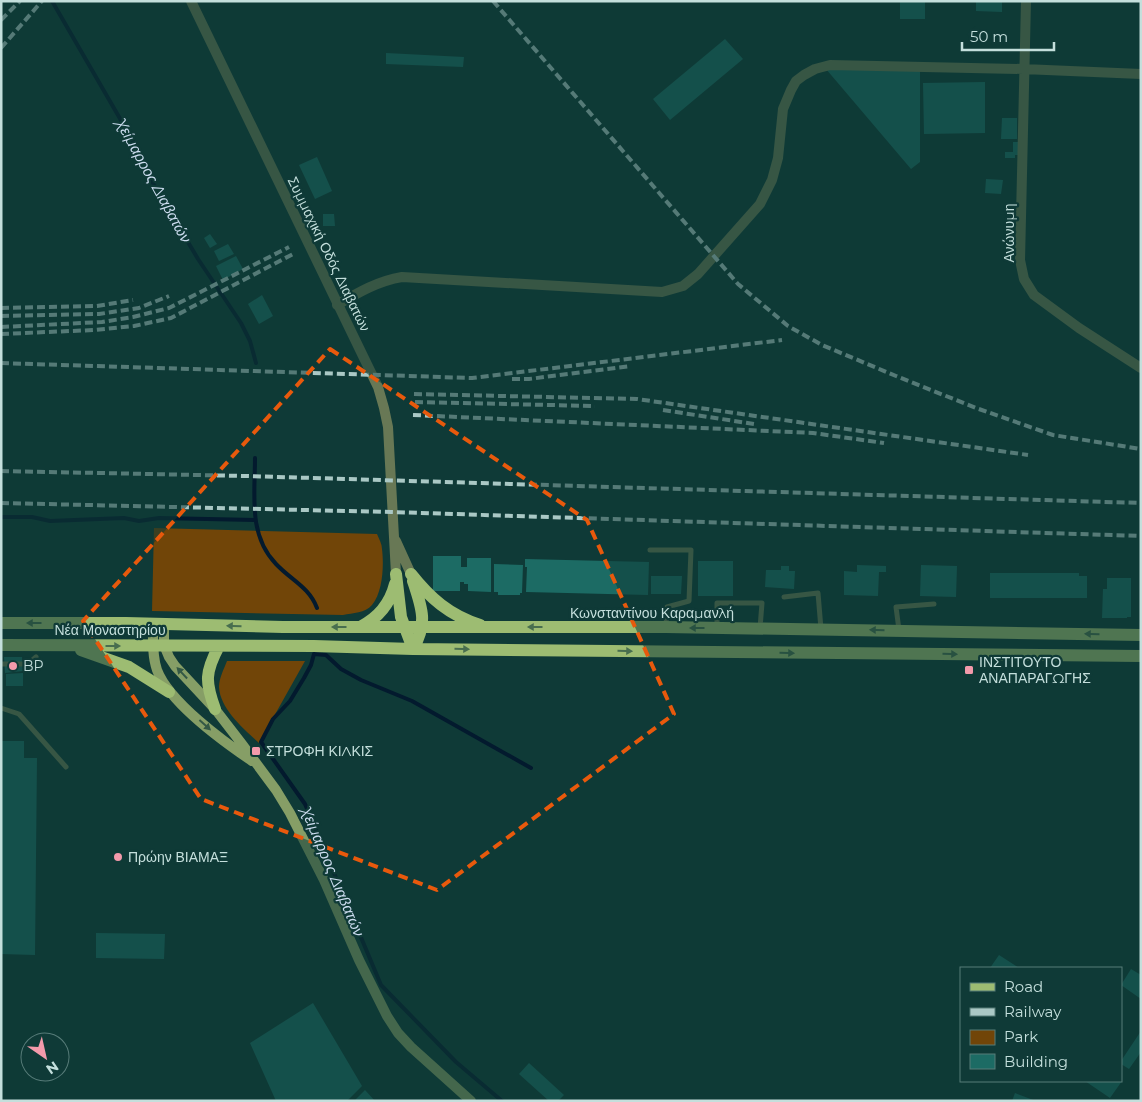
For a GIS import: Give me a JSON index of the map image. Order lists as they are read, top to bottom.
{
  "streets": {
    "main road": ["Κωνσταντίνου Καραμανλή", "Νέα Μοναστηρίου"],
    "street": ["Ανώνυμη", "Συμμαχική Οδός Διαβατών"]
  },
  "crossings": [
    ["Κωνσταντίνου Καραμανλή", "Νέα Μοναστηρίου"]
  ],
  "water": ["Χείμαρρος Διαβατών"],
  "places": {
    "other": ["BP", "Πρώην ΒΙΑΜΑΞ"],
    "transit": ["ΙΝΣΤΙΤΟΥΤΟ ΑΝΑΠΑΡΑΓΩΓΗΣ", "ΣΤΡΟΦΗ ΚΙΛΚΙΣ"]
  },
  "legend": [
    "Road",
    "Railway",
    "Park",
    "Building"
  ],
  "scale_bar": "50 m",
  "north": "bottom right"
}
